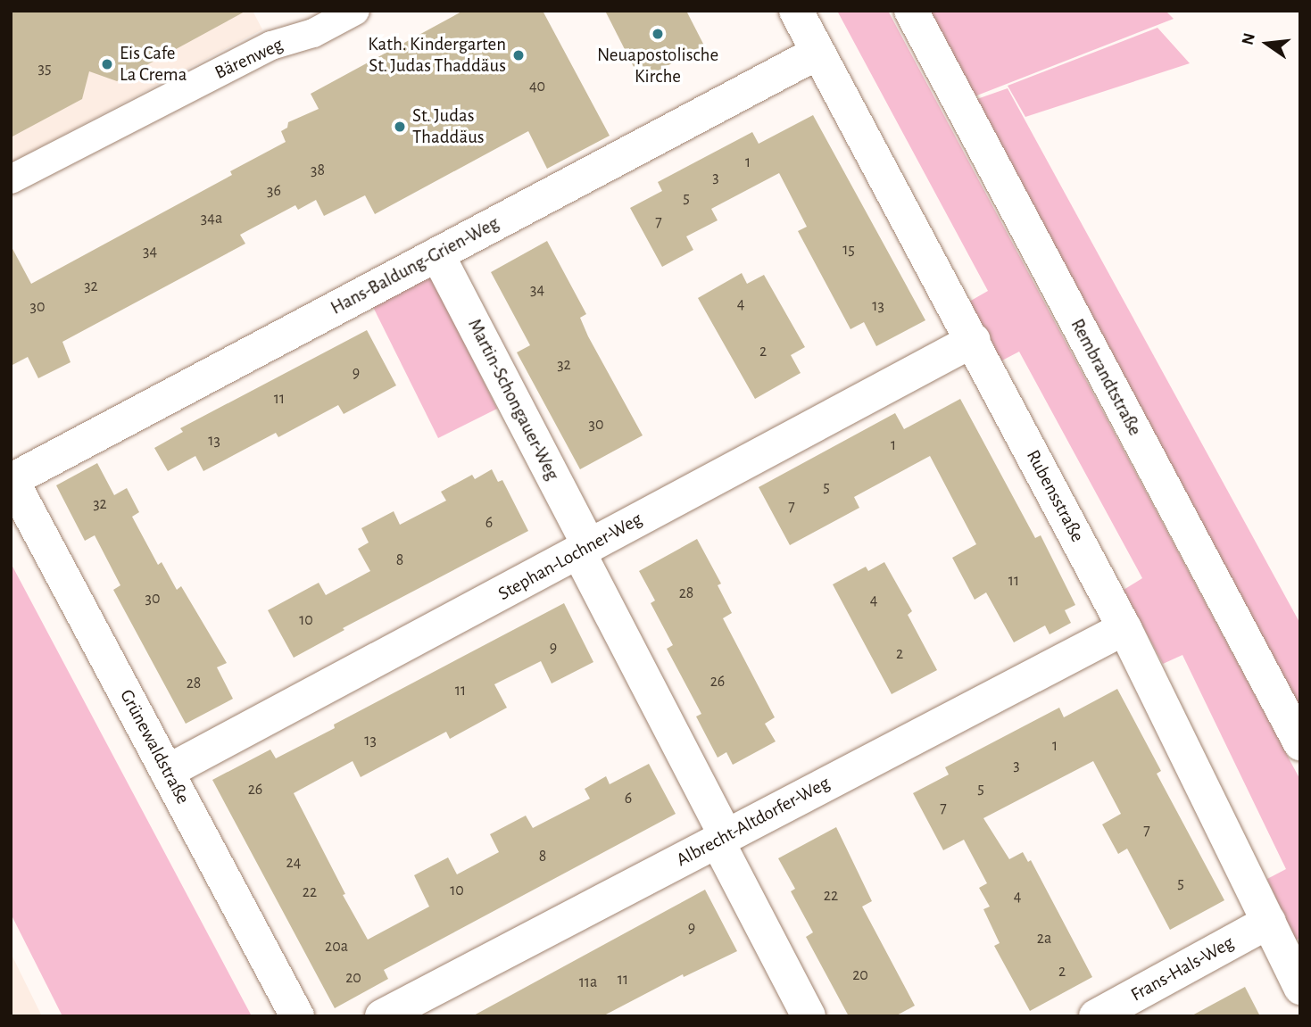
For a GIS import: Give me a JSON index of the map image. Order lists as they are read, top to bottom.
{
  "streets": {
    "street": [
      "Bärenweg",
      "Hans-Baldung-Grien-Weg",
      "Rembrandtstraße",
      "Martin-Schongauer-Weg",
      "Rubensstraße",
      "Stephan-Lochner-Weg",
      "Grünewaldstraße",
      "Albrecht-Altdorfer-Weg",
      "Frans-Hals-Weg"
    ]
  },
  "crossings": [
    ["Hans-Baldung-Grien-Weg", "Martin-Schongauer-Weg"],
    ["Hans-Baldung-Grien-Weg", "Rubensstraße"],
    ["Hans-Baldung-Grien-Weg", "Grünewaldstraße"],
    ["Martin-Schongauer-Weg", "Stephan-Lochner-Weg"],
    ["Martin-Schongauer-Weg", "Albrecht-Altdorfer-Weg"],
    ["Rubensstraße", "Stephan-Lochner-Weg"],
    ["Rubensstraße", "Albrecht-Altdorfer-Weg"],
    ["Rubensstraße", "Frans-Hals-Weg"],
    ["Stephan-Lochner-Weg", "Grünewaldstraße"]
  ],
  "places": [
    "Neuapostolische Kirche",
    "Kath. Kindergarten St. Judas Thaddäus",
    "Eis Cafe La Crema",
    "St. Judas Thaddäus"
  ],
  "house_numbers": [
    "35",
    "40",
    "1",
    "38",
    "3",
    "36",
    "5",
    "34a",
    "7",
    "15",
    "34",
    "32",
    "34",
    "4",
    "13",
    "30",
    "2",
    "32",
    "9",
    "11",
    "30",
    "13",
    "1",
    "5",
    "32",
    "7",
    "6",
    "8",
    "11",
    "28",
    "30",
    "4",
    "10",
    "9",
    "2",
    "26",
    "28",
    "11",
    "13",
    "1",
    "3",
    "5",
    "26",
    "6",
    "7",
    "7",
    "8",
    "24",
    "5",
    "10",
    "22",
    "22",
    "4",
    "9",
    "2a",
    "20a",
    "2",
    "20",
    "20",
    "11",
    "11a"
  ],
  "north": "left"
}
